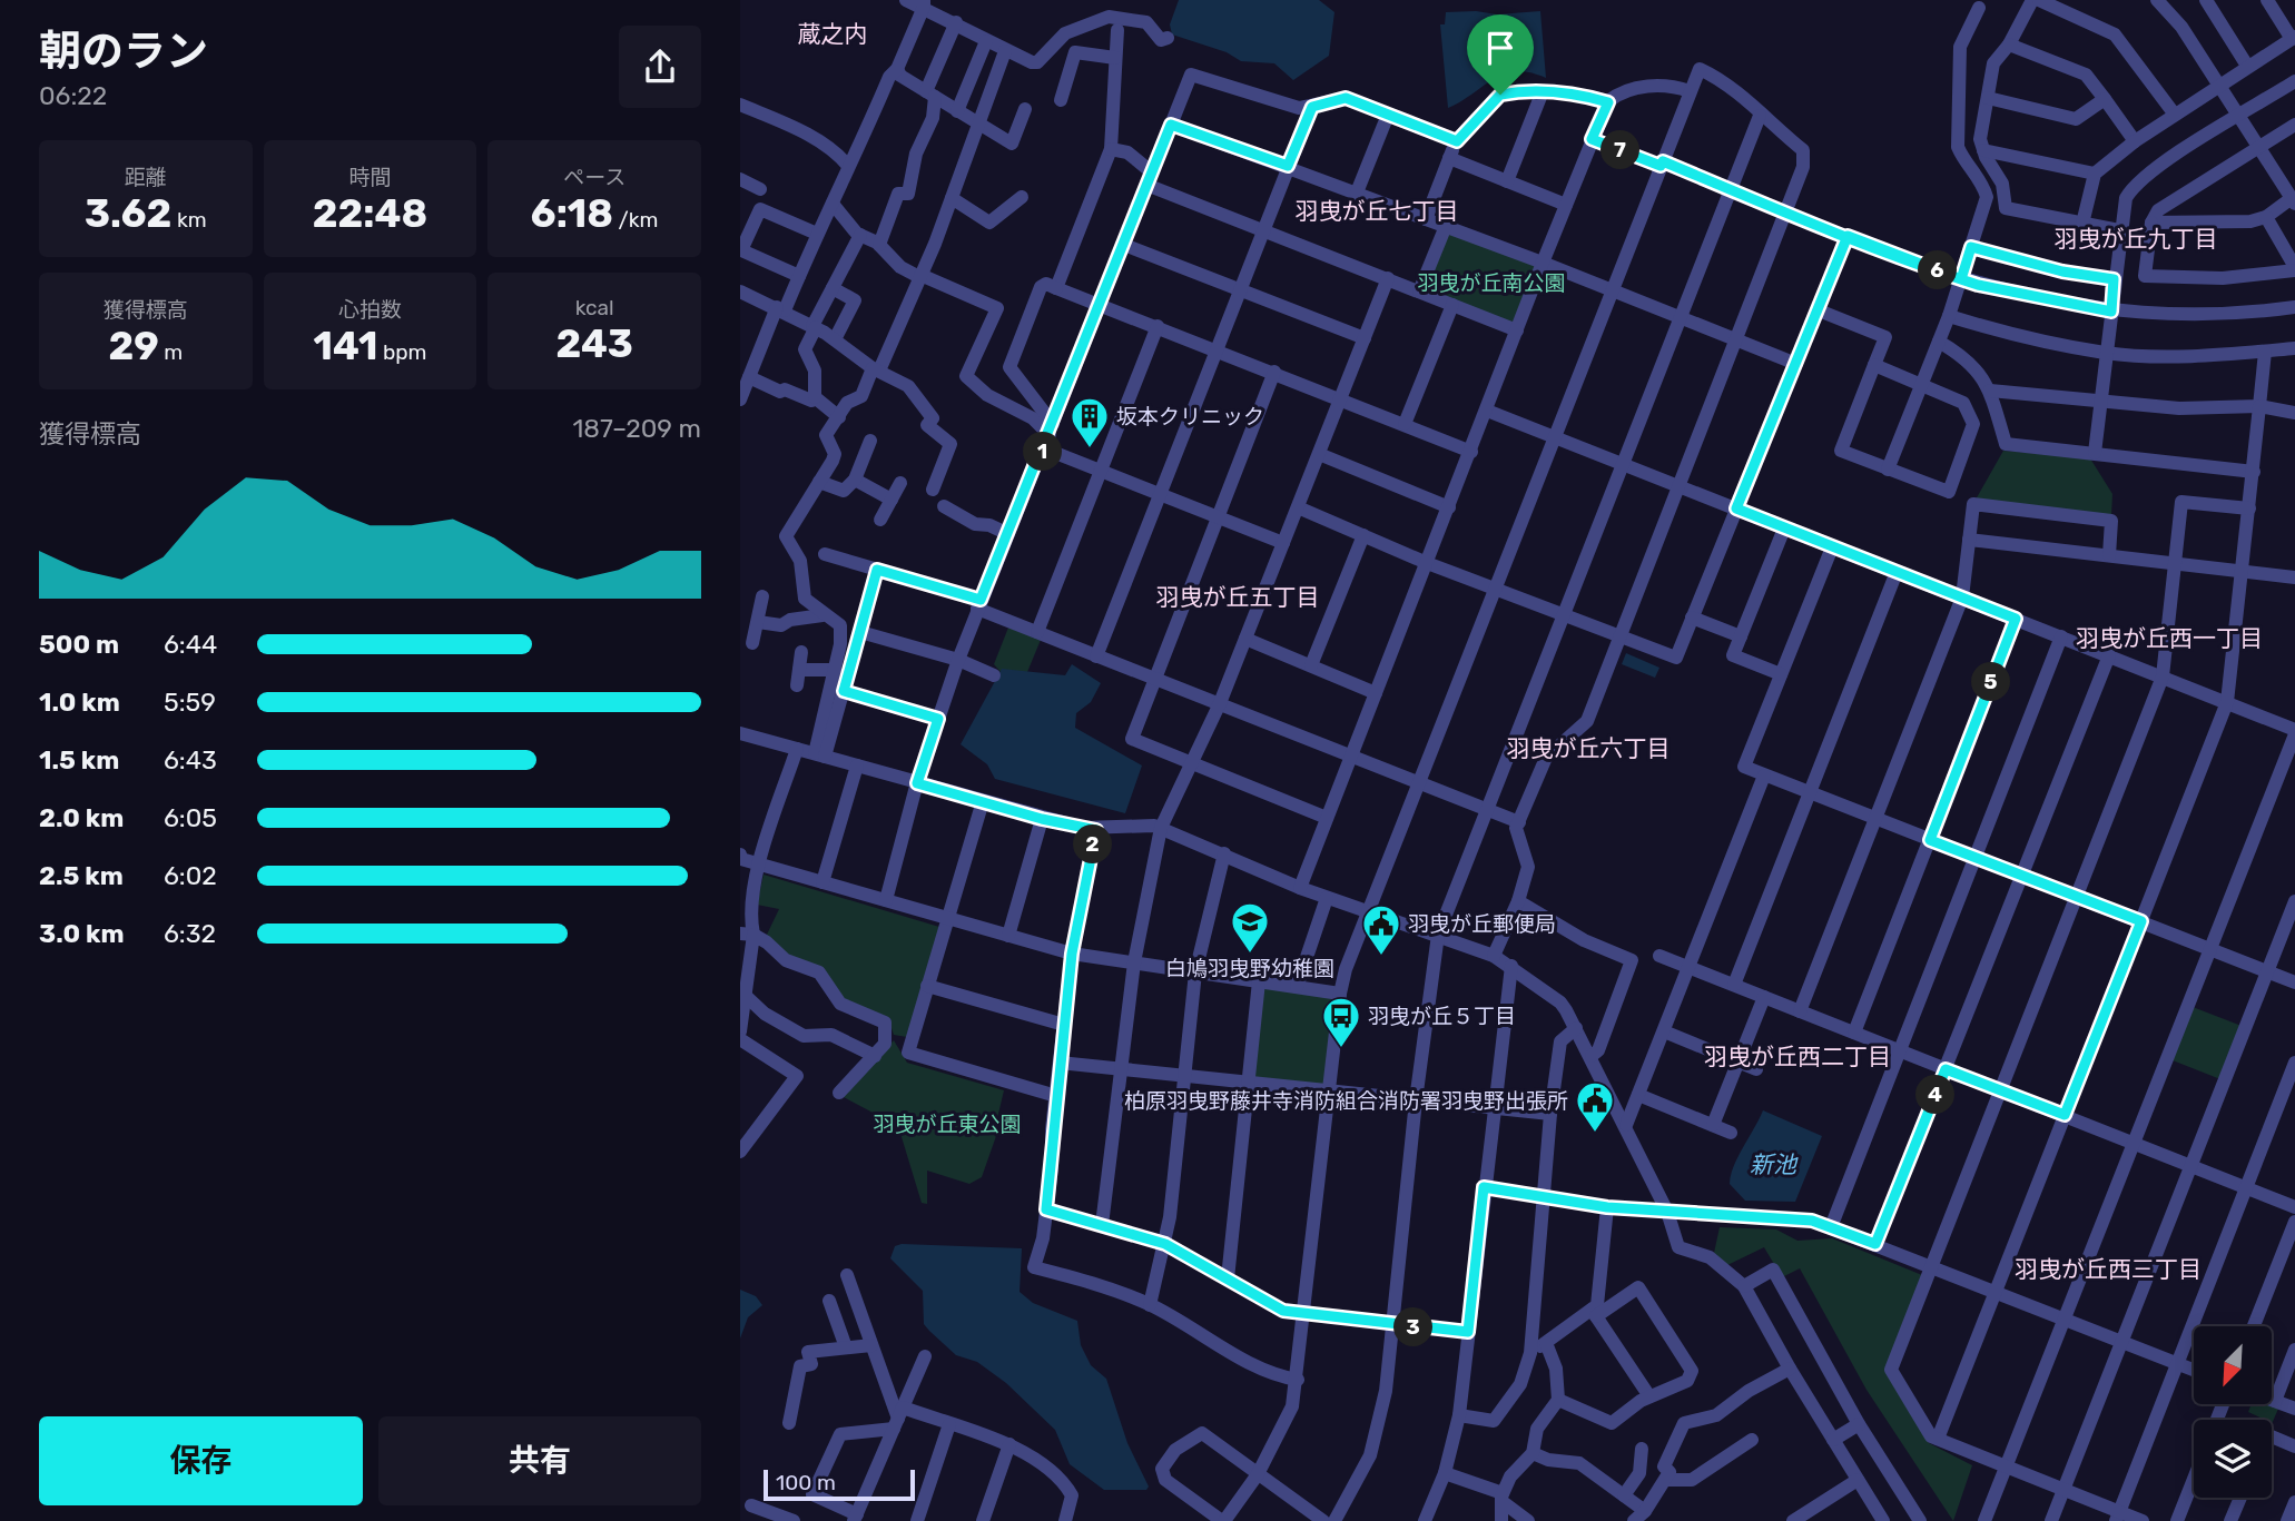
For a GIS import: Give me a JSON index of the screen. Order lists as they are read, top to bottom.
{
  "districts": [
    "蔵之内",
    "羽曳が丘七丁目",
    "羽曳が丘九丁目",
    "羽曳が丘五丁目",
    "羽曳が丘西一丁目",
    "羽曳が丘六丁目",
    "羽曳が丘西二丁目",
    "羽曳が丘西三丁目"
  ],
  "water": ["新池"],
  "parks": ["羽曳が丘南公園", "羽曳が丘東公園"],
  "places": {
    "building": ["坂本クリニック"],
    "school or university": ["白鳩羽曳野幼稚園"],
    "public building": ["羽曳が丘郵便局", "柏原羽曳野藤井寺消防組合消防署羽曳野出張所"],
    "bus stop": ["羽曳が丘５丁目"]
  },
  "scale_bar": "100 m",
  "north": "bottom left",
  "page": {
    "heading": ["朝のラン", "06:22"],
    "pins": [
      "7",
      "6",
      "1",
      "5",
      "2",
      "4",
      "3"
    ],
    "stats": [
      ["距離", "3.62 km"],
      ["時間", "22:48"],
      ["ペース", "6:18 /km"],
      ["獲得標高", "29 m"],
      ["心拍数", "141 bpm"],
      ["kcal", "243"]
    ],
    "chart": ["獲得標高", "187–209 m"],
    "list": [
      {
        "name": "500 m",
        "note": "6:44"
      },
      {
        "name": "1.0 km",
        "note": "5:59"
      },
      {
        "name": "1.5 km",
        "note": "6:43"
      },
      {
        "name": "2.0 km",
        "note": "6:05"
      },
      {
        "name": "2.5 km",
        "note": "6:02"
      },
      {
        "name": "3.0 km",
        "note": "6:32"
      }
    ],
    "buttons": ["保存", "共有"],
    "scale": "100 m"
  }
}
